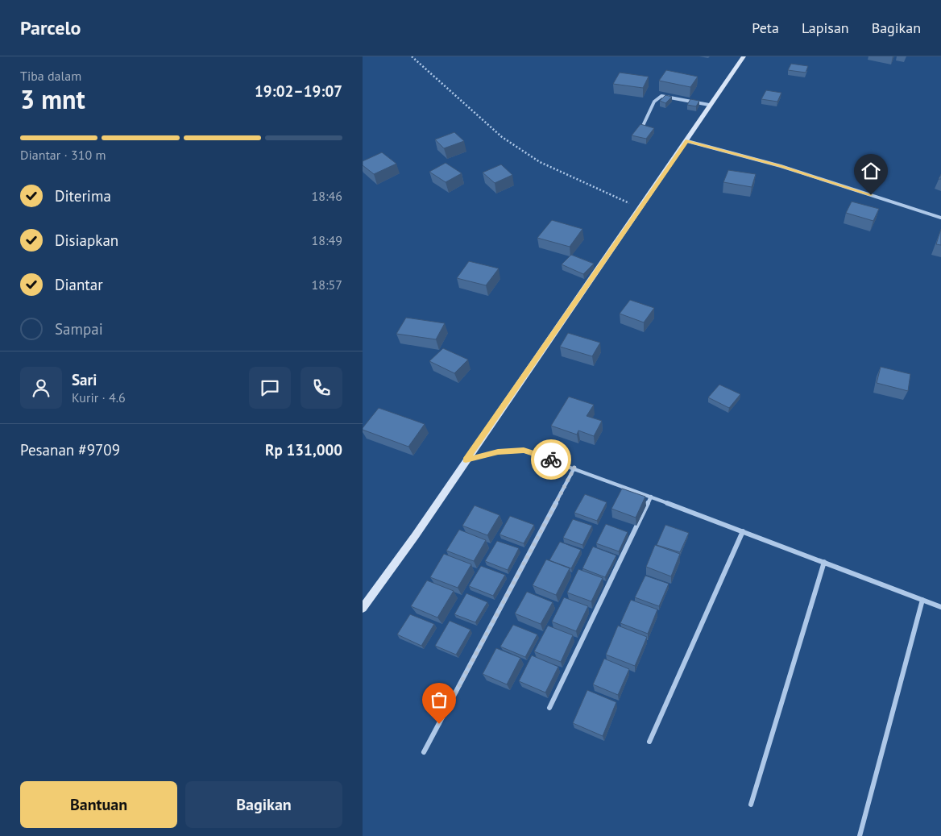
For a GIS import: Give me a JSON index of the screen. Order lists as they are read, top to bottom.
{
  "page": {
    "header": "Parcelo",
    "nav": ["Peta", "Lapisan", "Bagikan"],
    "heading": ["3 mnt", "Tiba dalam", "19:02–19:07"],
    "panel": [
      "Sari",
      "Kurir · 4.6",
      "Pesanan #9709",
      "Rp 131,000"
    ],
    "bar": "Diantar · 310 m",
    "list": [
      ["Diterima", "18:46"],
      ["Disiapkan", "18:49"],
      ["Diantar", "18:57"],
      "Sampai"
    ],
    "buttons": ["Bantuan", "Bagikan"]
  }
}
